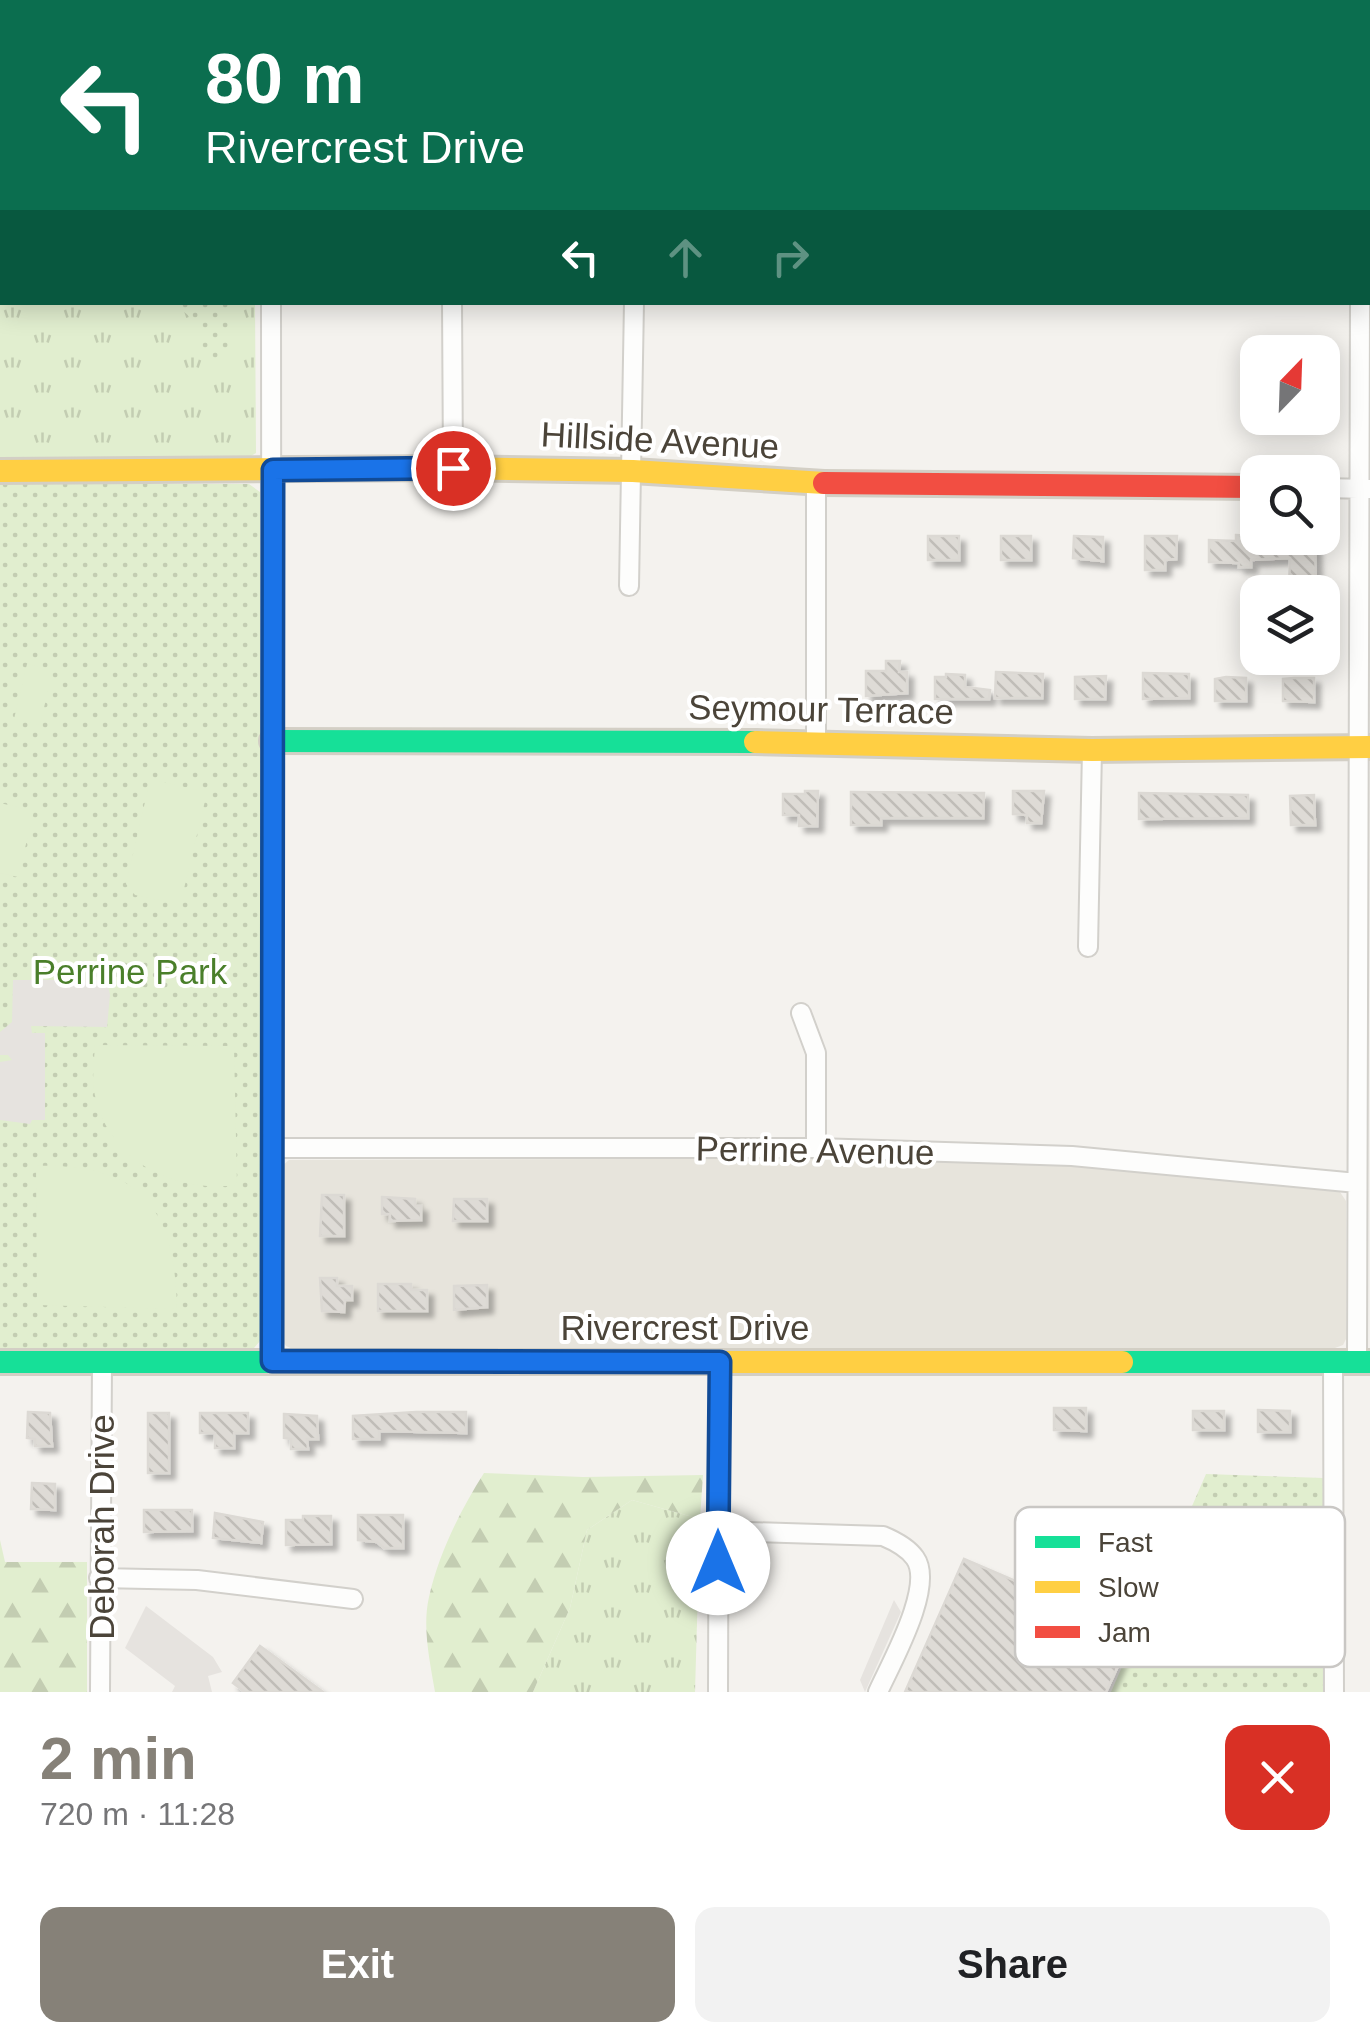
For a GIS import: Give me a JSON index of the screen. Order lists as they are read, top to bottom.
{
  "streets": {
    "street": [
      "Hillside Avenue",
      "Seymour Terrace",
      "Perrine Avenue",
      "Rivercrest Drive",
      "Deborah Drive"
    ]
  },
  "crossings": [
    ["Rivercrest Drive", "Deborah Drive"]
  ],
  "parks": ["Perrine Park"],
  "legend": ["Fast", "Slow", "Jam"],
  "north": "top right",
  "page": {
    "turn": ["80 m", "Rivercrest Drive"],
    "heading": ["2 min", "720 m · 11:28"],
    "buttons": ["Exit", "Share"]
  }
}
